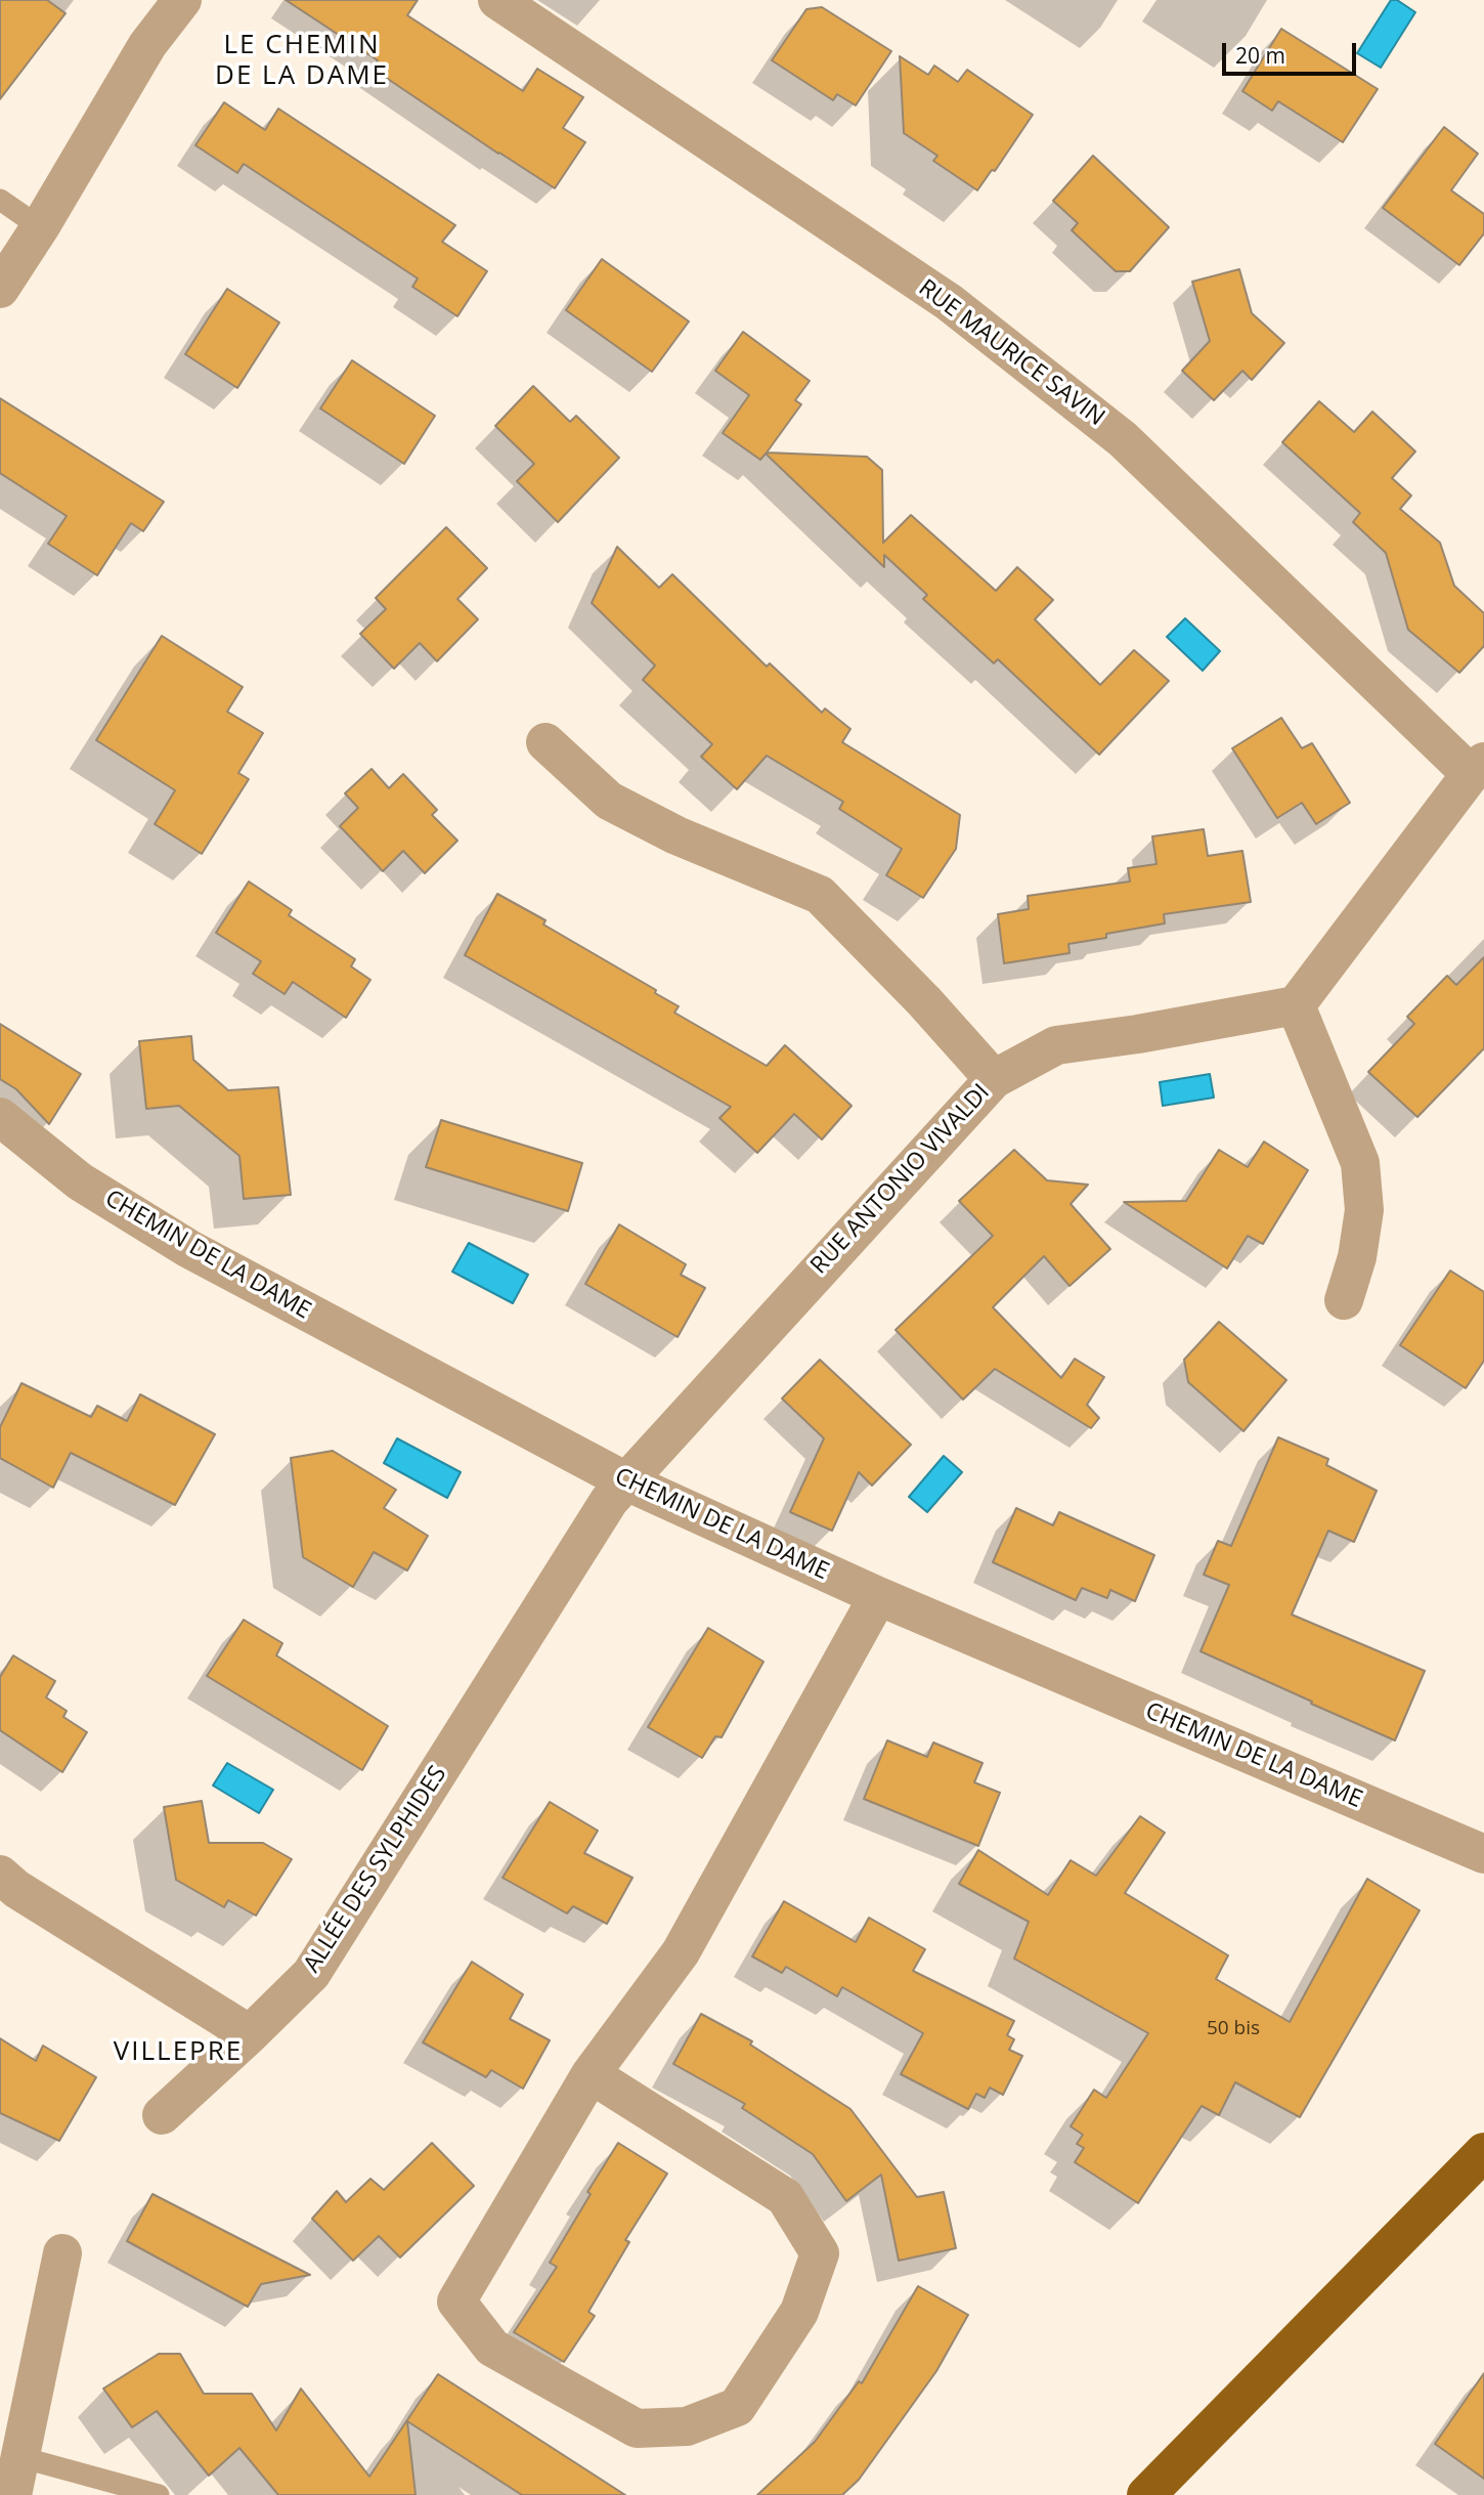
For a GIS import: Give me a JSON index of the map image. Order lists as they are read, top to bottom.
{
  "streets": {
    "street": [
      "RUE MAURICE SAVIN",
      "RUE ANTONIO VIVALDI",
      "CHEMIN DE LA DAME",
      "ALLÉE DES SYLPHIDES"
    ]
  },
  "crossings": [
    ["RUE ANTONIO VIVALDI", "CHEMIN DE LA DAME"],
    ["RUE ANTONIO VIVALDI", "ALLÉE DES SYLPHIDES"],
    ["CHEMIN DE LA DAME", "ALLÉE DES SYLPHIDES"]
  ],
  "districts": ["LE CHEMIN DE LA DAME", "VILLEPRE"],
  "house_numbers": ["50 bis"],
  "scale_bar": "20 m"
}
